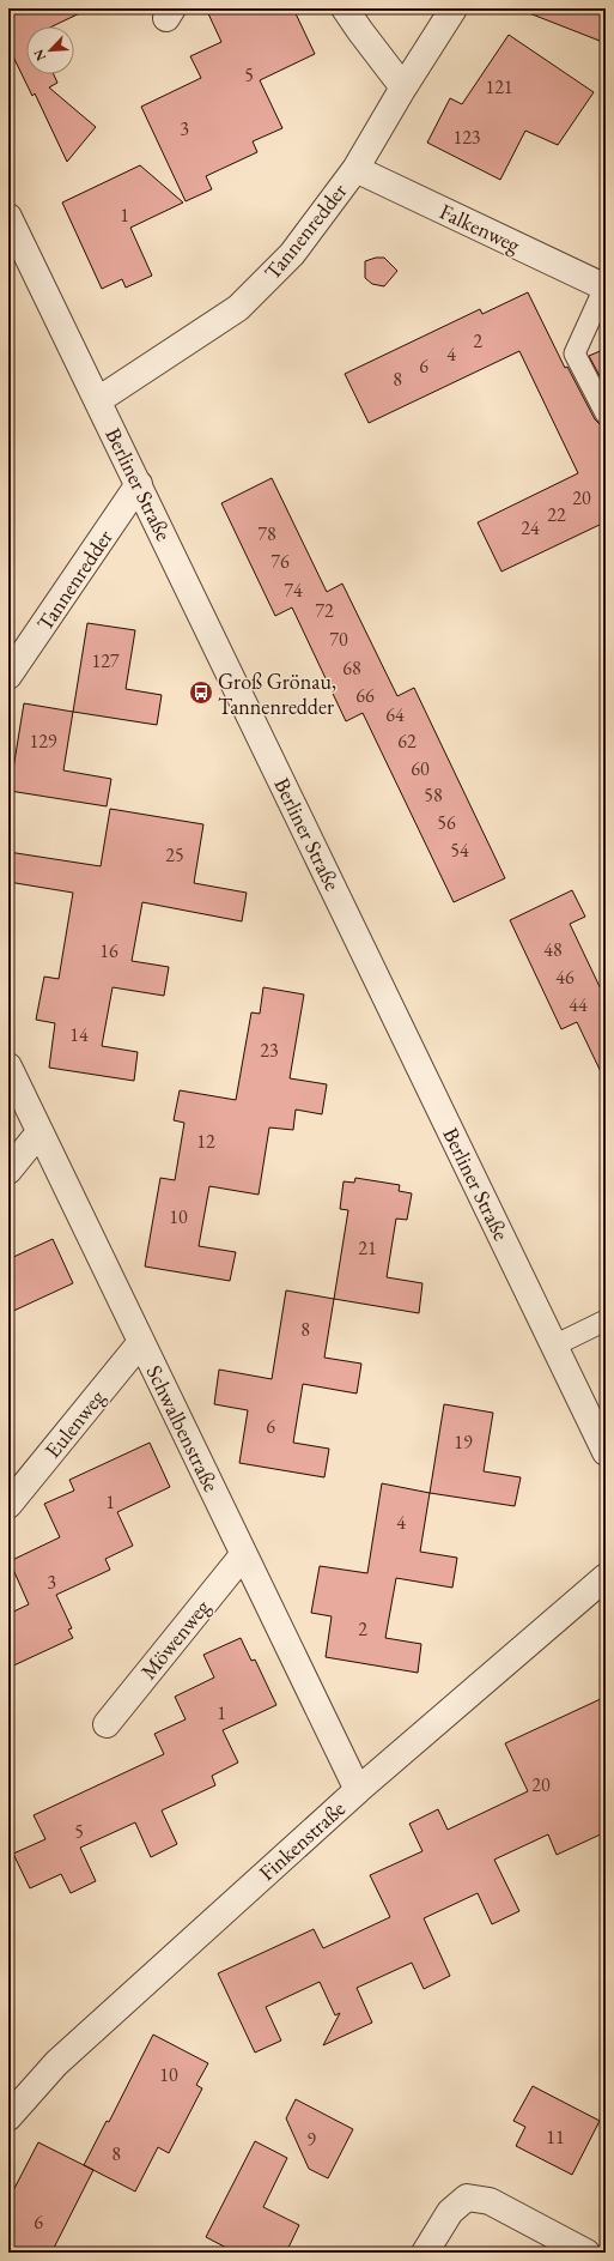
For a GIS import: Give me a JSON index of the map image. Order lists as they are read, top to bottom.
{
  "streets": {
    "street": [
      "Falkenweg",
      "Tannenredder",
      "Berliner Straße",
      "Eulenweg",
      "Schwalbenstraße",
      "Möwenweg",
      "Finkenstraße"
    ]
  },
  "crossings": [
    ["Falkenweg", "Tannenredder"],
    ["Tannenredder", "Berliner Straße"],
    ["Eulenweg", "Schwalbenstraße"],
    ["Schwalbenstraße", "Möwenweg"],
    ["Schwalbenstraße", "Finkenstraße"]
  ],
  "places": {
    "bus stop": ["Groß Grönau, Tannenredder"]
  },
  "house_numbers": [
    "5",
    "121",
    "3",
    "123",
    "1",
    "2",
    "4",
    "6",
    "8",
    "20",
    "22",
    "24",
    "78",
    "76",
    "74",
    "72",
    "70",
    "127",
    "68",
    "66",
    "64",
    "129",
    "62",
    "60",
    "58",
    "56",
    "54",
    "25",
    "48",
    "16",
    "46",
    "44",
    "14",
    "23",
    "12",
    "10",
    "21",
    "8",
    "6",
    "19",
    "1",
    "4",
    "3",
    "2",
    "1",
    "20",
    "5",
    "10",
    "11",
    "9",
    "8",
    "6"
  ],
  "north": "bottom left"
}
